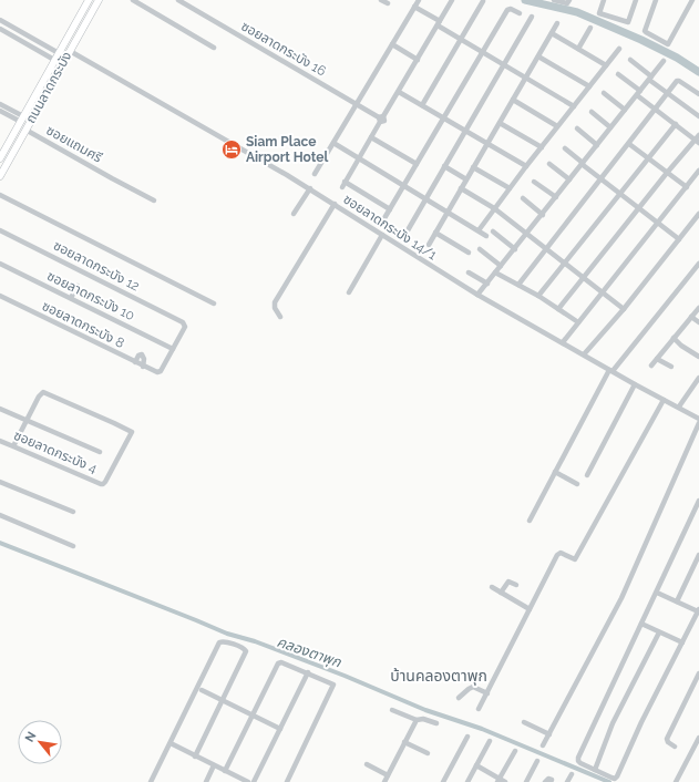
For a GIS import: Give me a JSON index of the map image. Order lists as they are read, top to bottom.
{
  "streets": {
    "main road": ["ถนนลาดกระบัง"],
    "street": [
      "ซอยลาดกระบัง 16",
      "ซอยแถมศรี",
      "ซอยลาดกระบัง 14/1",
      "ซอยลาดกระบัง 12",
      "ซอยลาดกระบัง 10",
      "ซอยลาดกระบัง 8",
      "ซอยลาดกระบัง 4"
    ]
  },
  "crossings": [
    ["ถนนลาดกระบัง", "ซอยแถมศรี"],
    ["ถนนลาดกระบัง", "ซอยลาดกระบัง 14/1"],
    ["ซอยลาดกระบัง 12", "ซอยลาดกระบัง 10"],
    ["ซอยลาดกระบัง 12", "ซอยลาดกระบัง 8"],
    ["ซอยลาดกระบัง 10", "ซอยลาดกระบัง 8"]
  ],
  "districts": ["บ้านคลองตาพุก"],
  "water": ["คลองตาพุก"],
  "places": {
    "hotel": ["Siam Place Airport Hotel"]
  },
  "north": "top left"
}
